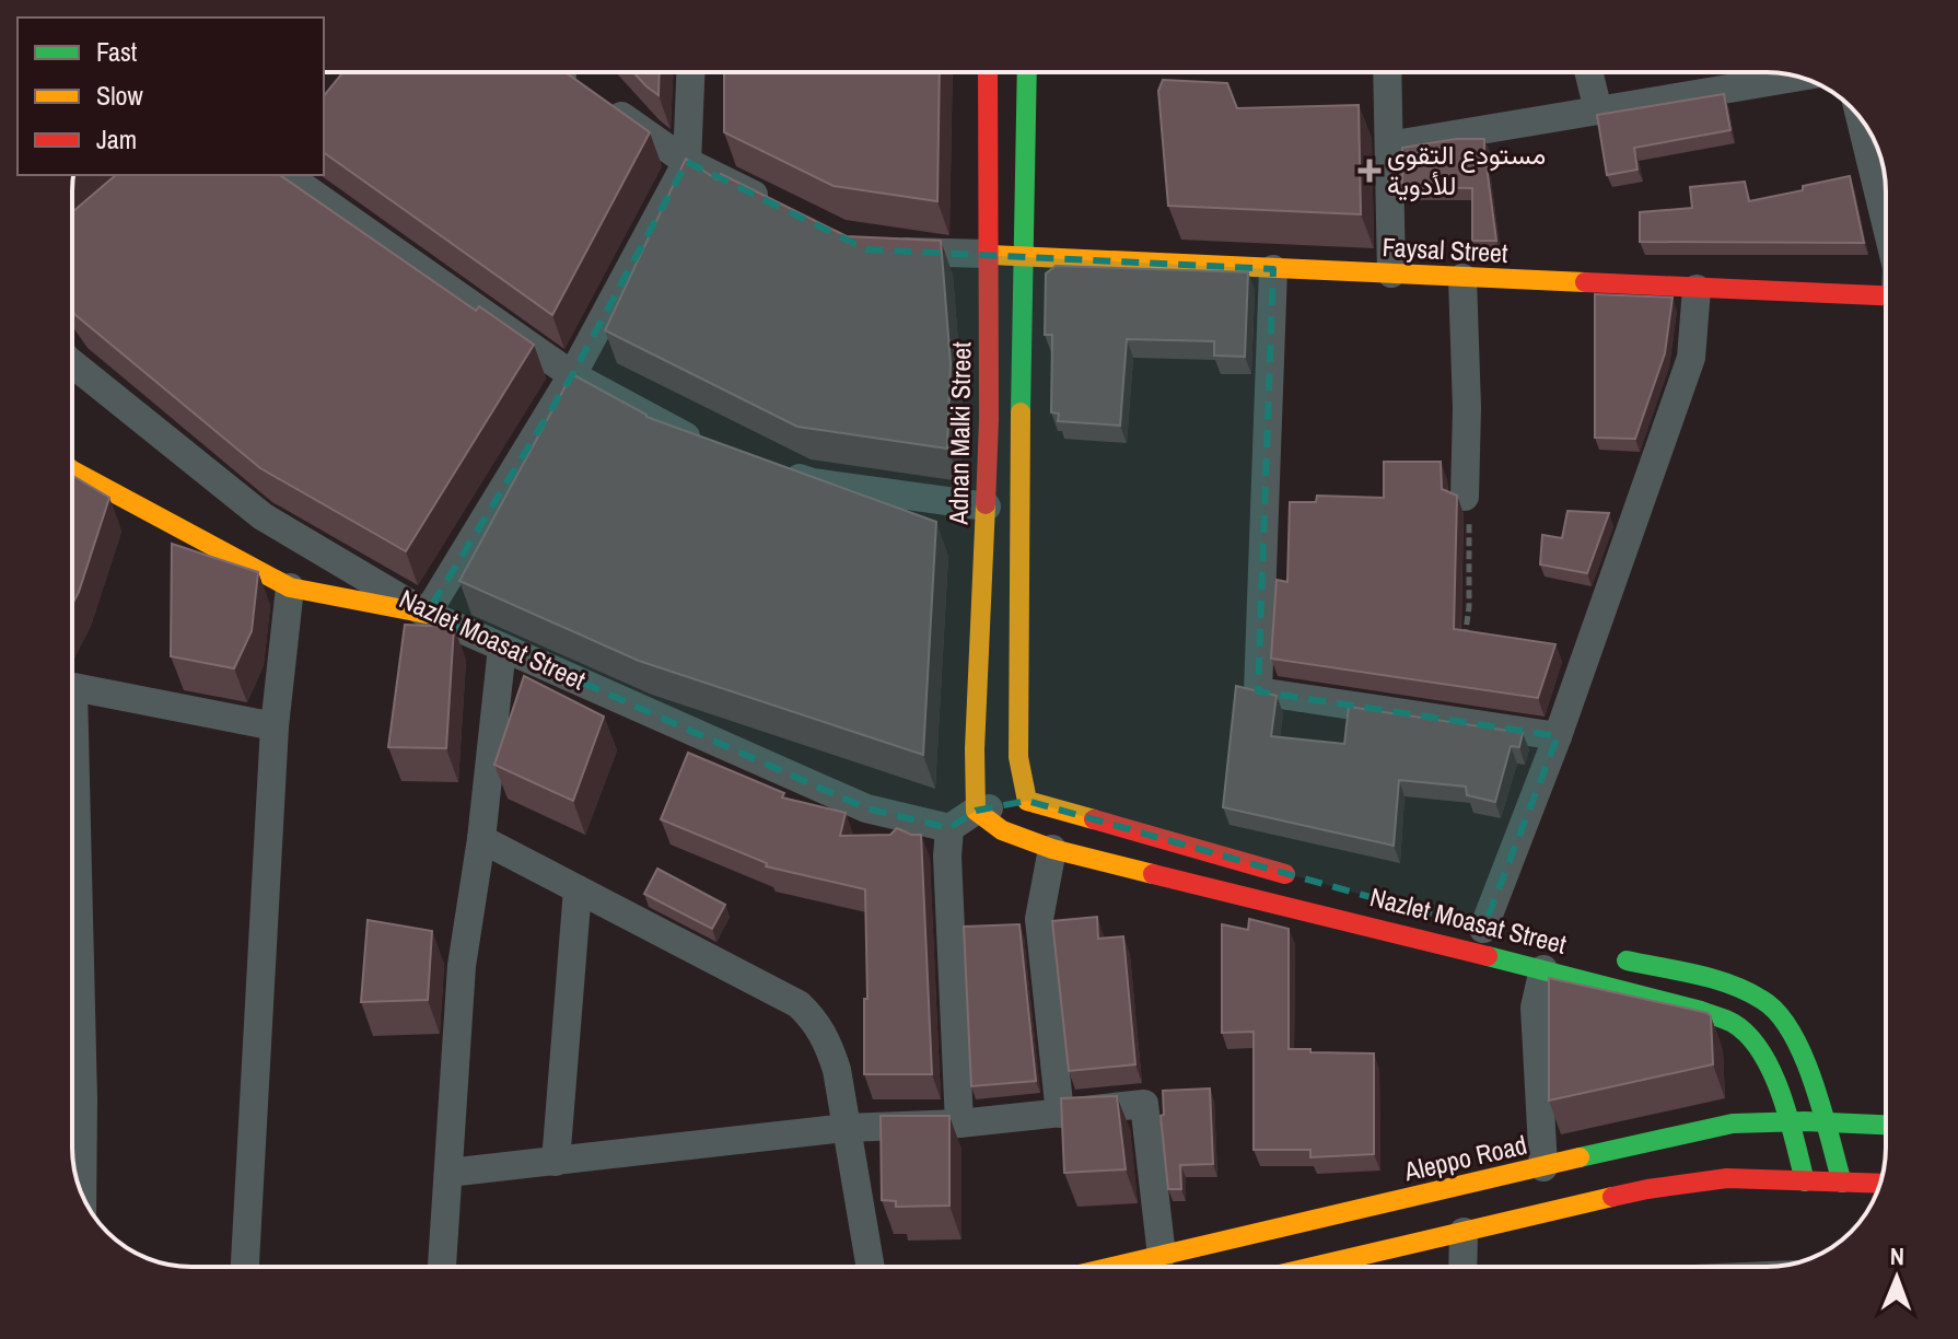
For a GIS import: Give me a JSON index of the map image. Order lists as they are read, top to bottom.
{
  "streets": {
    "main road": [
      "Faysal Street",
      "Adnan Malki Street",
      "Nazlet Moasat Street",
      "Aleppo Road"
    ]
  },
  "crossings": [
    ["Faysal Street", "Adnan Malki Street"],
    ["Adnan Malki Street", "Nazlet Moasat Street"],
    ["Nazlet Moasat Street", "Aleppo Road"]
  ],
  "places": {
    "health": ["مستودع التقوى للأدوية"]
  },
  "legend": ["Fast", "Slow", "Jam"],
  "north": "top"
}
